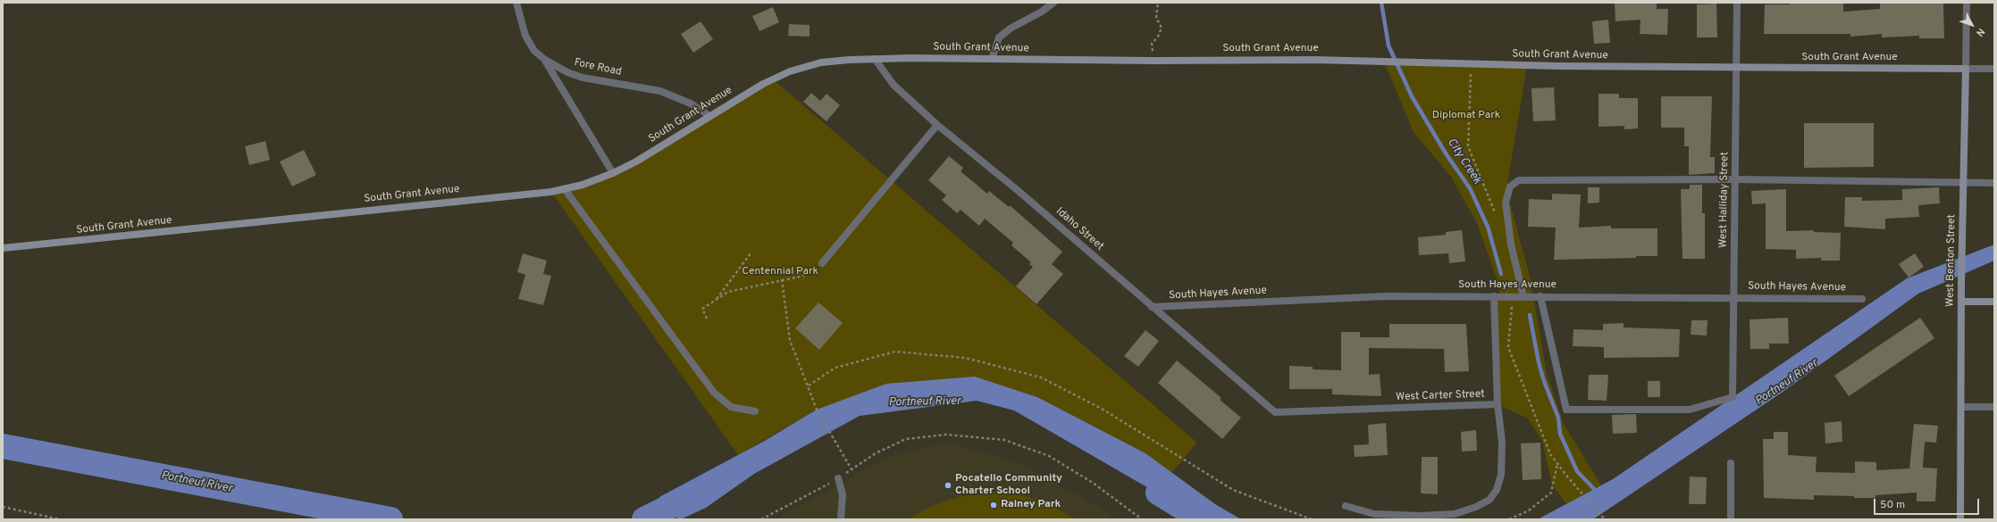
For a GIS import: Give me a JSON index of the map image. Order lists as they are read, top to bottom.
{
  "streets": {
    "street": [
      "South Grant Avenue",
      "Fore Road",
      "West Halliday Street",
      "Idaho Street",
      "West Benton Street",
      "South Hayes Avenue",
      "West Carter Street"
    ]
  },
  "crossings": [
    ["South Grant Avenue", "Fore Road"],
    ["South Grant Avenue", "West Halliday Street"],
    ["South Grant Avenue", "Idaho Street"],
    ["South Grant Avenue", "West Benton Street"],
    ["West Halliday Street", "South Hayes Avenue"],
    ["Idaho Street", "South Hayes Avenue"],
    ["Idaho Street", "West Carter Street"],
    ["South Hayes Avenue", "West Carter Street"]
  ],
  "water": ["City Creek", "Portneuf River"],
  "parks": ["Diplomat Park", "Centennial Park"],
  "places": ["Pocatello Community Charter School", "Rainey Park"],
  "scale_bar": "50 m",
  "north": "bottom right"
}
